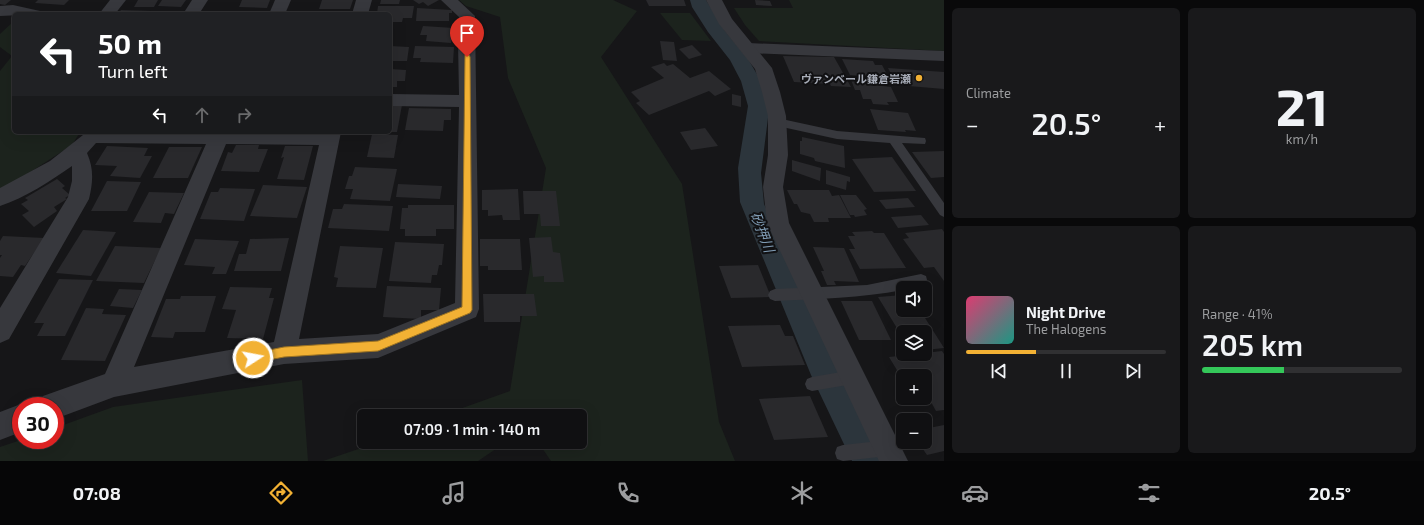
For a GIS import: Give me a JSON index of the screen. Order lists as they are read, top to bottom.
{
  "water": ["砂押川"],
  "places": ["ヴァンベール鎌倉岩瀬"],
  "page": {
    "tile": [
      "Climate",
      ["21", "km/h"],
      ["Range · 41%", "205 km"]
    ],
    "turn": ["50 m", "Turn left"],
    "heat": ["−", "20.5°", "+"],
    "map_buttons": ["+", "−"],
    "song": ["Night Drive", "The Halogens"],
    "limit": "30",
    "trip": "07:09 · 1 min · 140 m",
    "tabs": ["07:08", "20.5°"]
  }
}
